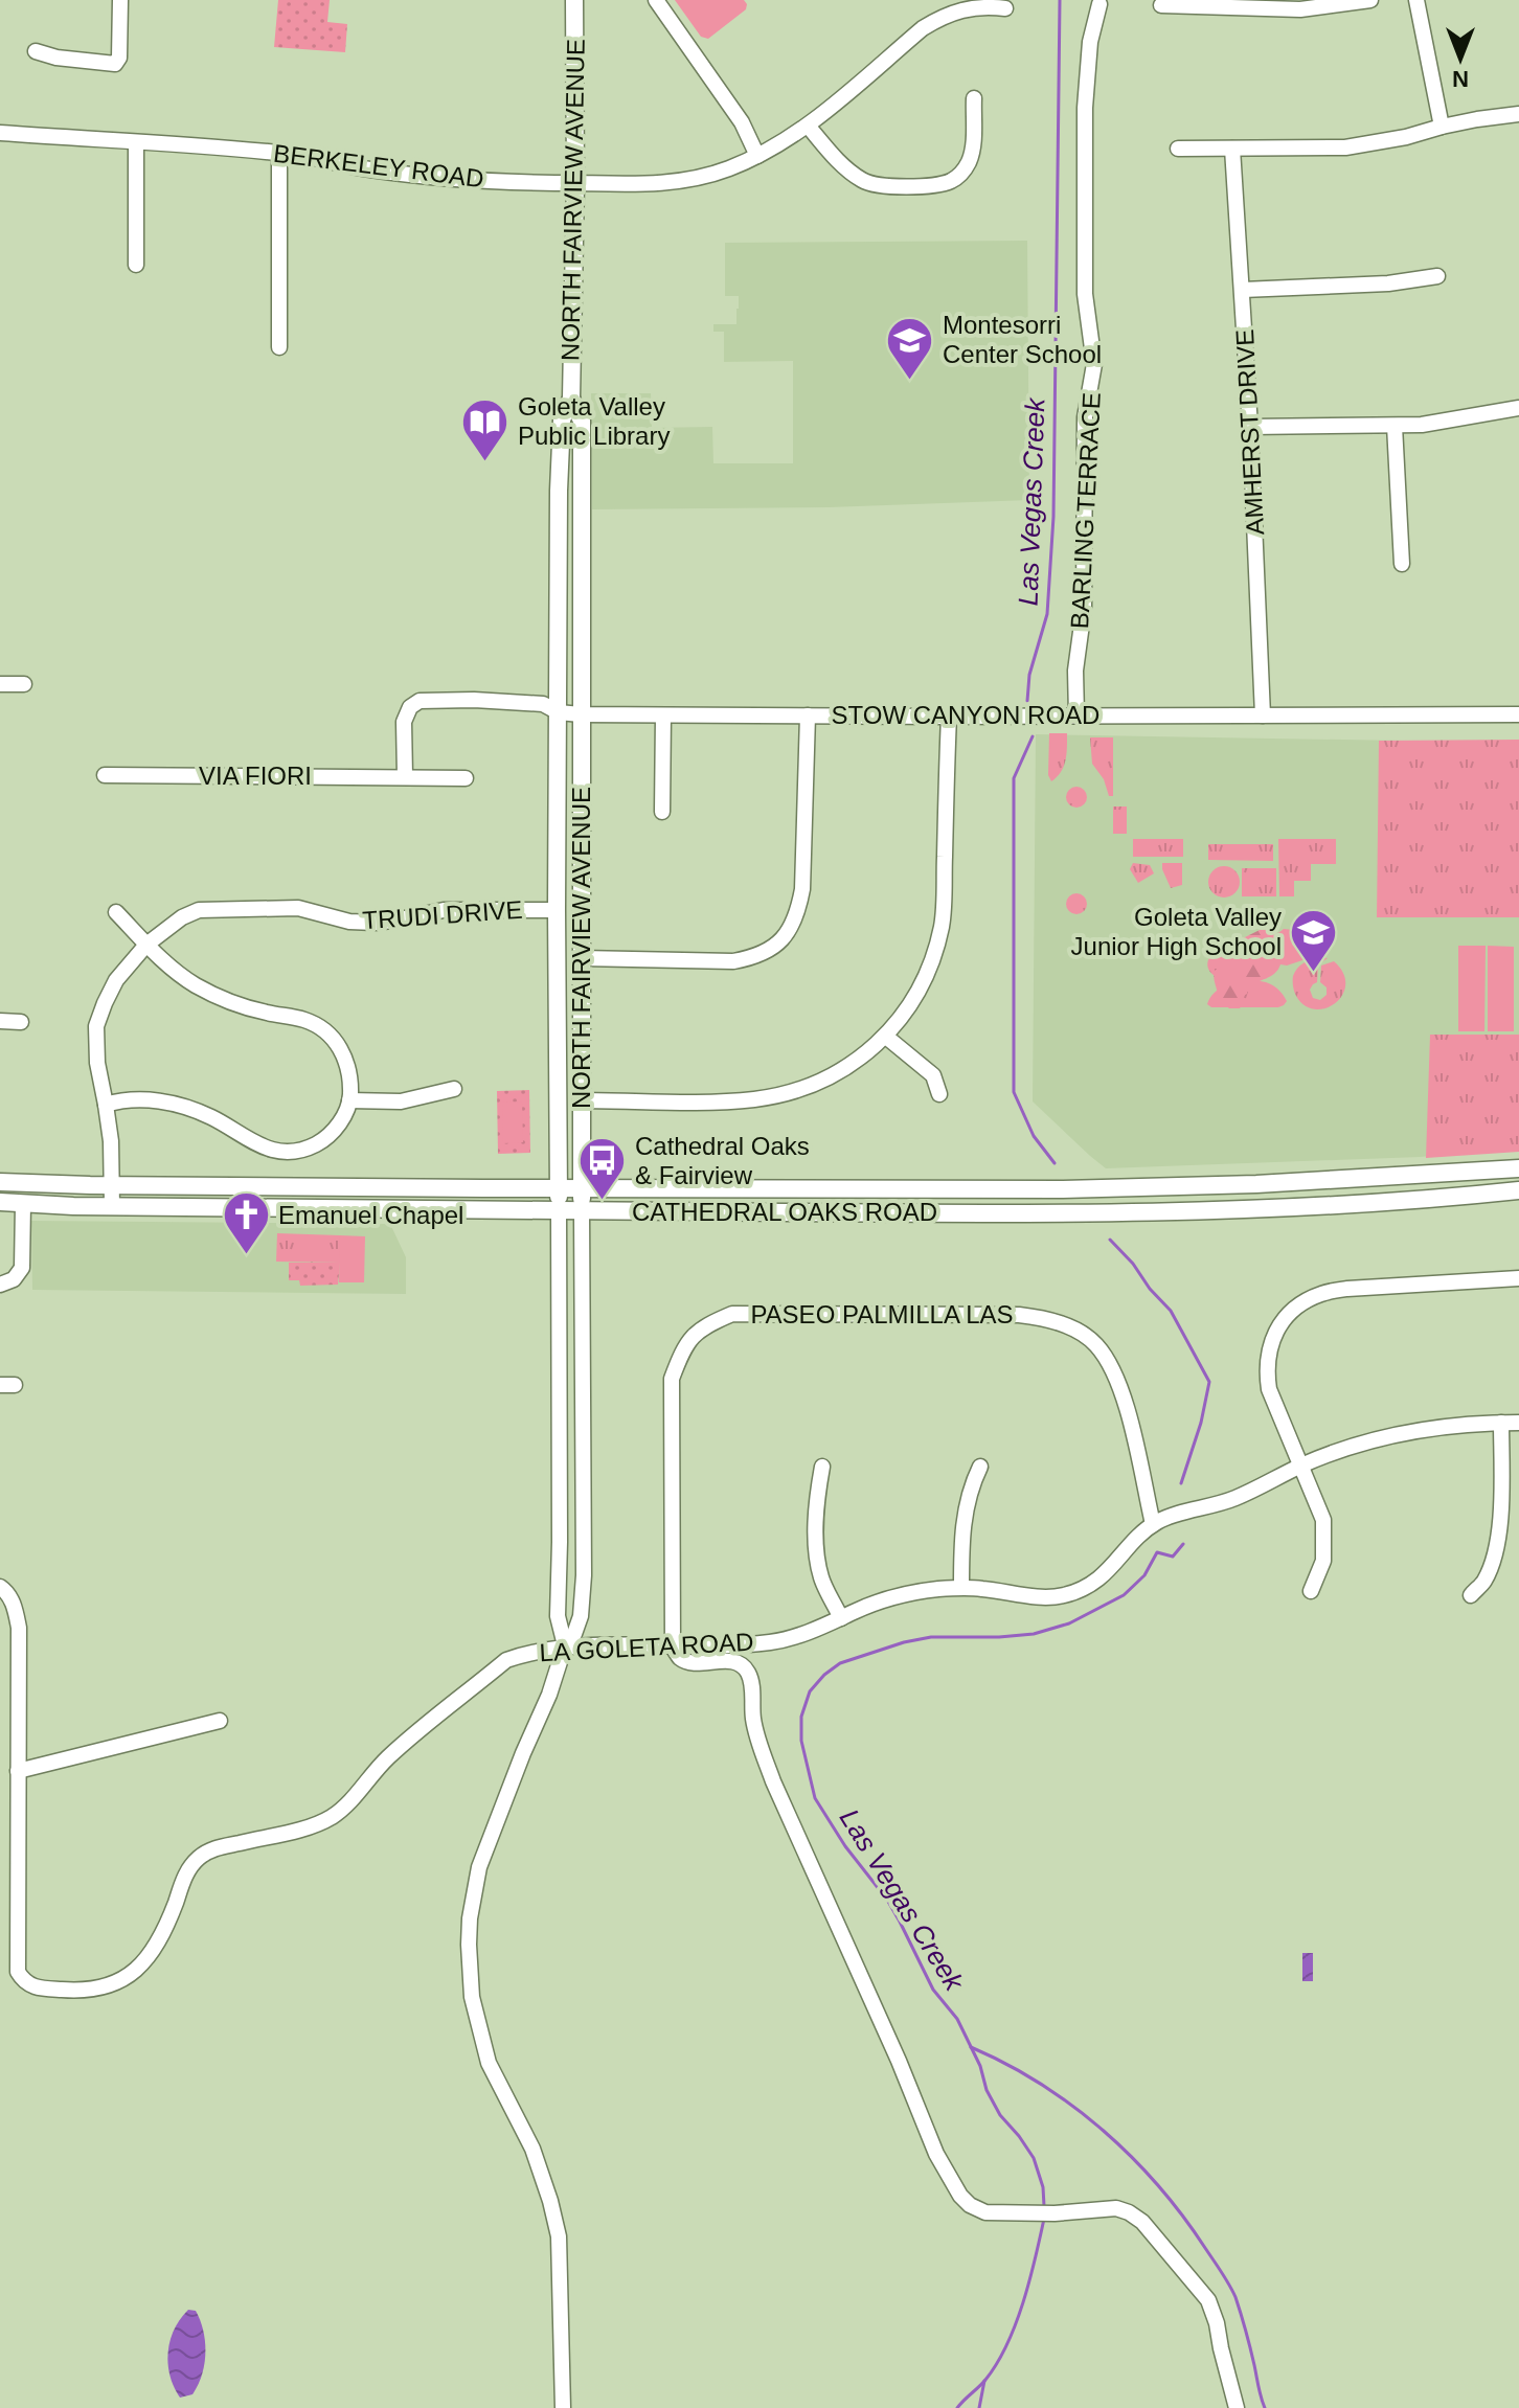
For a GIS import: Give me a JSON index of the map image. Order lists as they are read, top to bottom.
{
  "streets": {
    "main road": ["NORTH FAIRVIEW AVENUE", "CATHEDRAL OAKS ROAD"],
    "street": [
      "BERKELEY ROAD",
      "AMHERST DRIVE",
      "BARLING TERRACE",
      "STOW CANYON ROAD",
      "VIA FIORI",
      "TRUDI DRIVE",
      "PASEO PALMILLA LAS",
      "LA GOLETA ROAD"
    ]
  },
  "crossings": [
    ["BERKELEY ROAD", "NORTH FAIRVIEW AVENUE"],
    ["NORTH FAIRVIEW AVENUE", "STOW CANYON ROAD"],
    ["NORTH FAIRVIEW AVENUE", "TRUDI DRIVE"],
    ["NORTH FAIRVIEW AVENUE", "CATHEDRAL OAKS ROAD"],
    ["NORTH FAIRVIEW AVENUE", "LA GOLETA ROAD"],
    ["AMHERST DRIVE", "STOW CANYON ROAD"],
    ["BARLING TERRACE", "STOW CANYON ROAD"],
    ["STOW CANYON ROAD", "VIA FIORI"],
    ["TRUDI DRIVE", "CATHEDRAL OAKS ROAD"],
    ["PASEO PALMILLA LAS", "LA GOLETA ROAD"]
  ],
  "water": ["Las Vegas Creek"],
  "places": {
    "school or university": ["Montesorri Center School", "Goleta Valley Junior High School"],
    "library": ["Goleta Valley Public Library"],
    "bus stop": ["Cathedral Oaks & Fairview"],
    "church": ["Emanuel Chapel"]
  },
  "north": "bottom"
}
